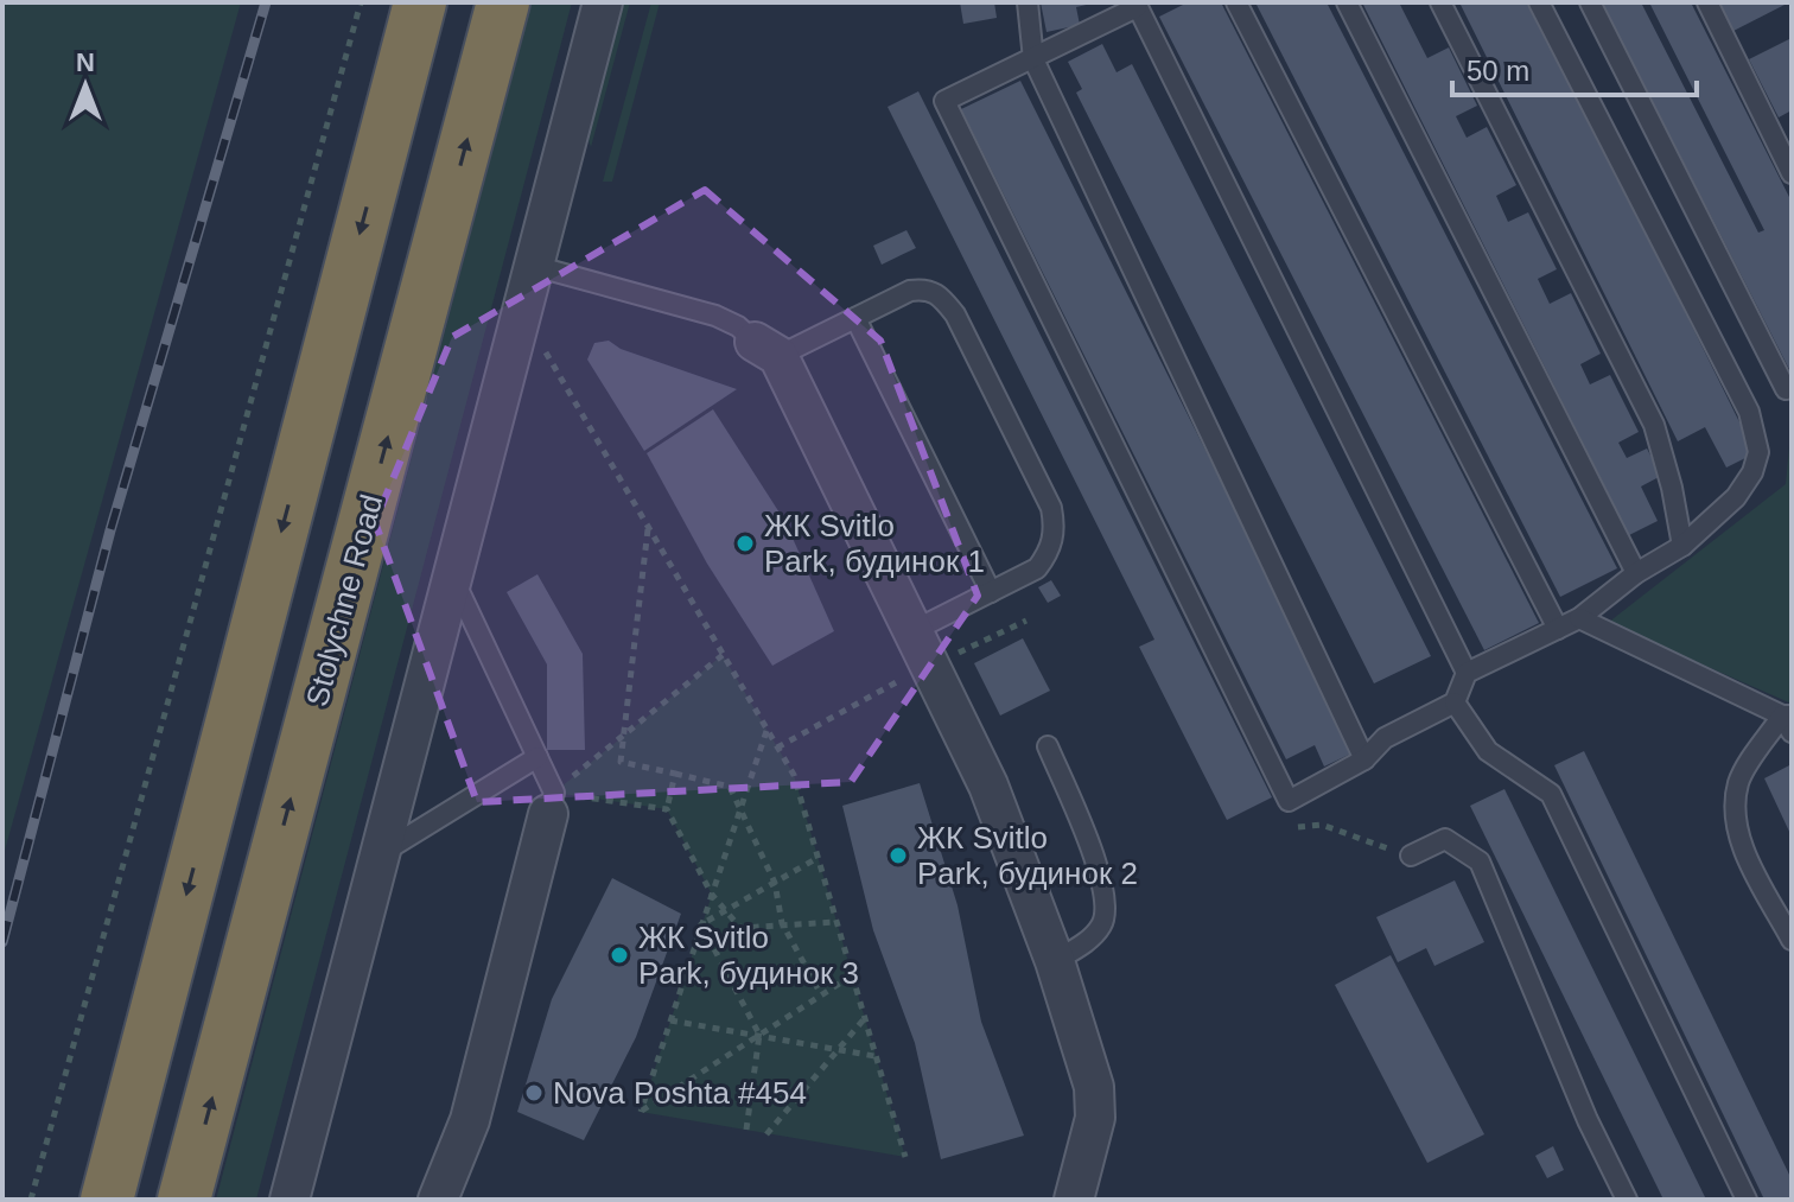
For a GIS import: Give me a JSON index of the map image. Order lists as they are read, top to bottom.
{
  "streets": {
    "highway": ["Stolychne Road"]
  },
  "places": [
    "ЖК Svitlo Park, будинок 1",
    "ЖК Svitlo Park, будинок 2",
    "ЖК Svitlo Park, будинок 3",
    "Nova Poshta #454"
  ],
  "scale_bar": "50 m",
  "north": "top"
}
